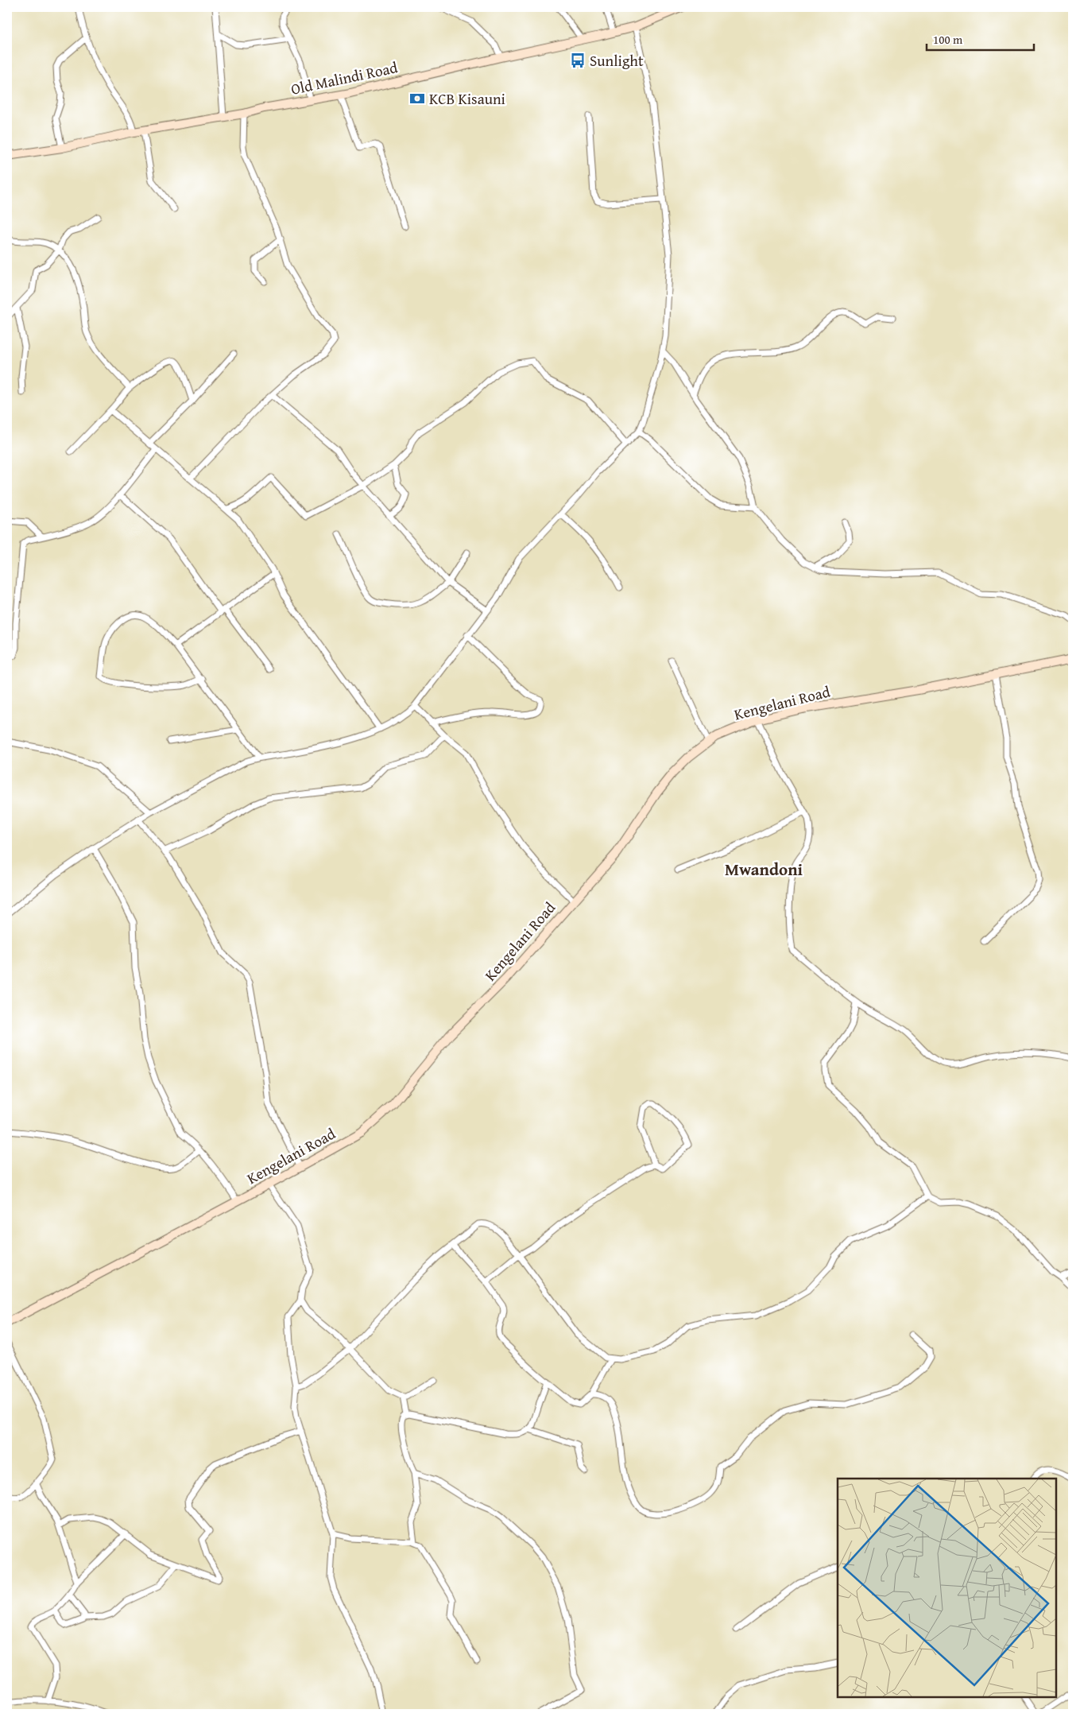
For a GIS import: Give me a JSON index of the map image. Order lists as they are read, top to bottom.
{
  "streets": {
    "main road": ["Old Malindi Road", "Kengelani Road"]
  },
  "districts": ["Mwandoni"],
  "places": {
    "bus stop": ["Sunlight"],
    "bank": ["KCB Kisauni"]
  },
  "scale_bar": "100 m"
}
